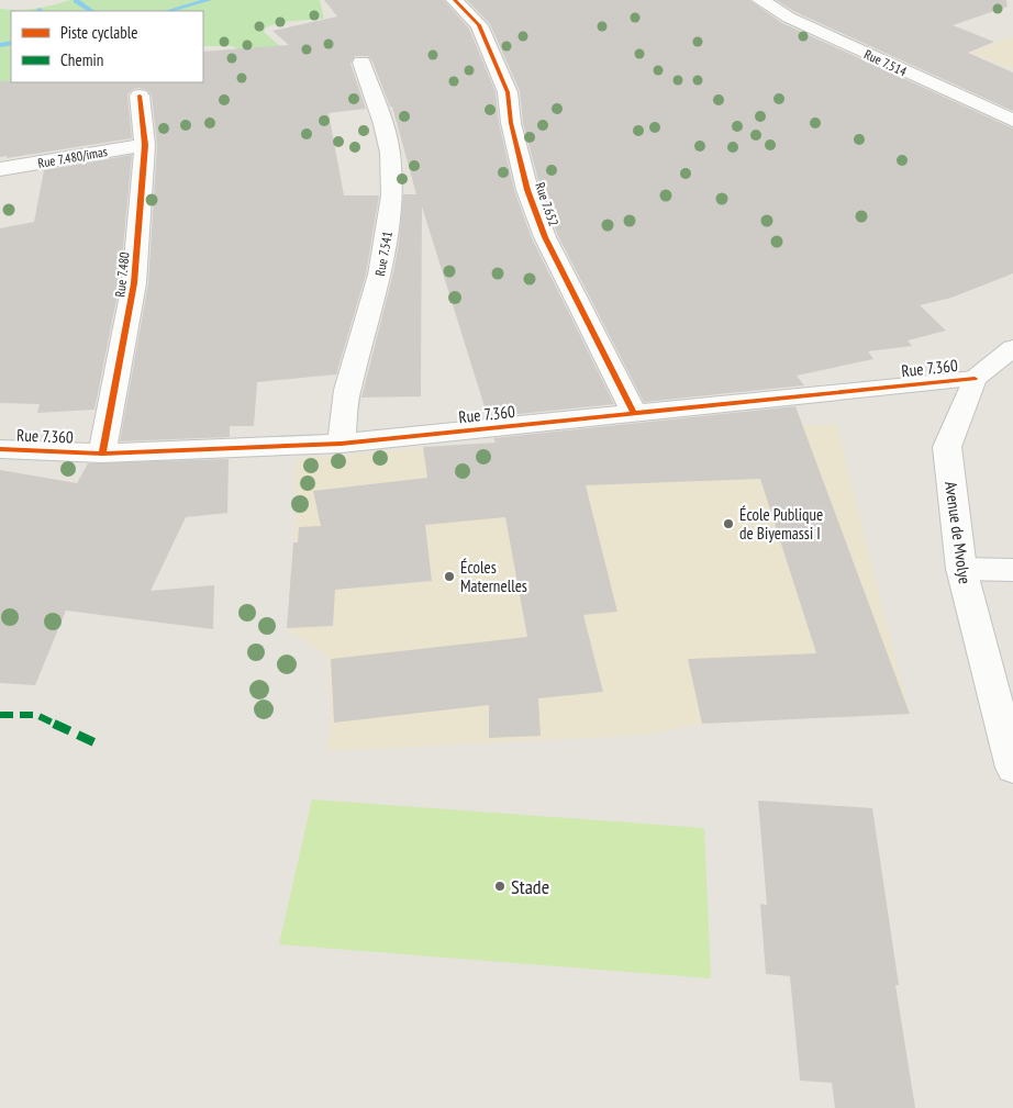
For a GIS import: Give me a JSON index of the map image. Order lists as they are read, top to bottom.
{
  "streets": {
    "street": [
      "Rue 7.514",
      "Rue 7.480/imas",
      "Rue 7.652",
      "Rue 7.541",
      "Rue 7.480",
      "Rue 7.360",
      "Avenue de Mvolye"
    ]
  },
  "crossings": [
    ["Rue 7.480/imas", "Rue 7.480"],
    ["Rue 7.652", "Rue 7.360"],
    ["Rue 7.541", "Rue 7.360"],
    ["Rue 7.480", "Rue 7.360"],
    ["Rue 7.360", "Avenue de Mvolye"]
  ],
  "places": ["École Publique de Biyemassi I", "Écoles Maternelles", "Stade"],
  "legend": ["Piste cyclable", "Chemin"]
}
